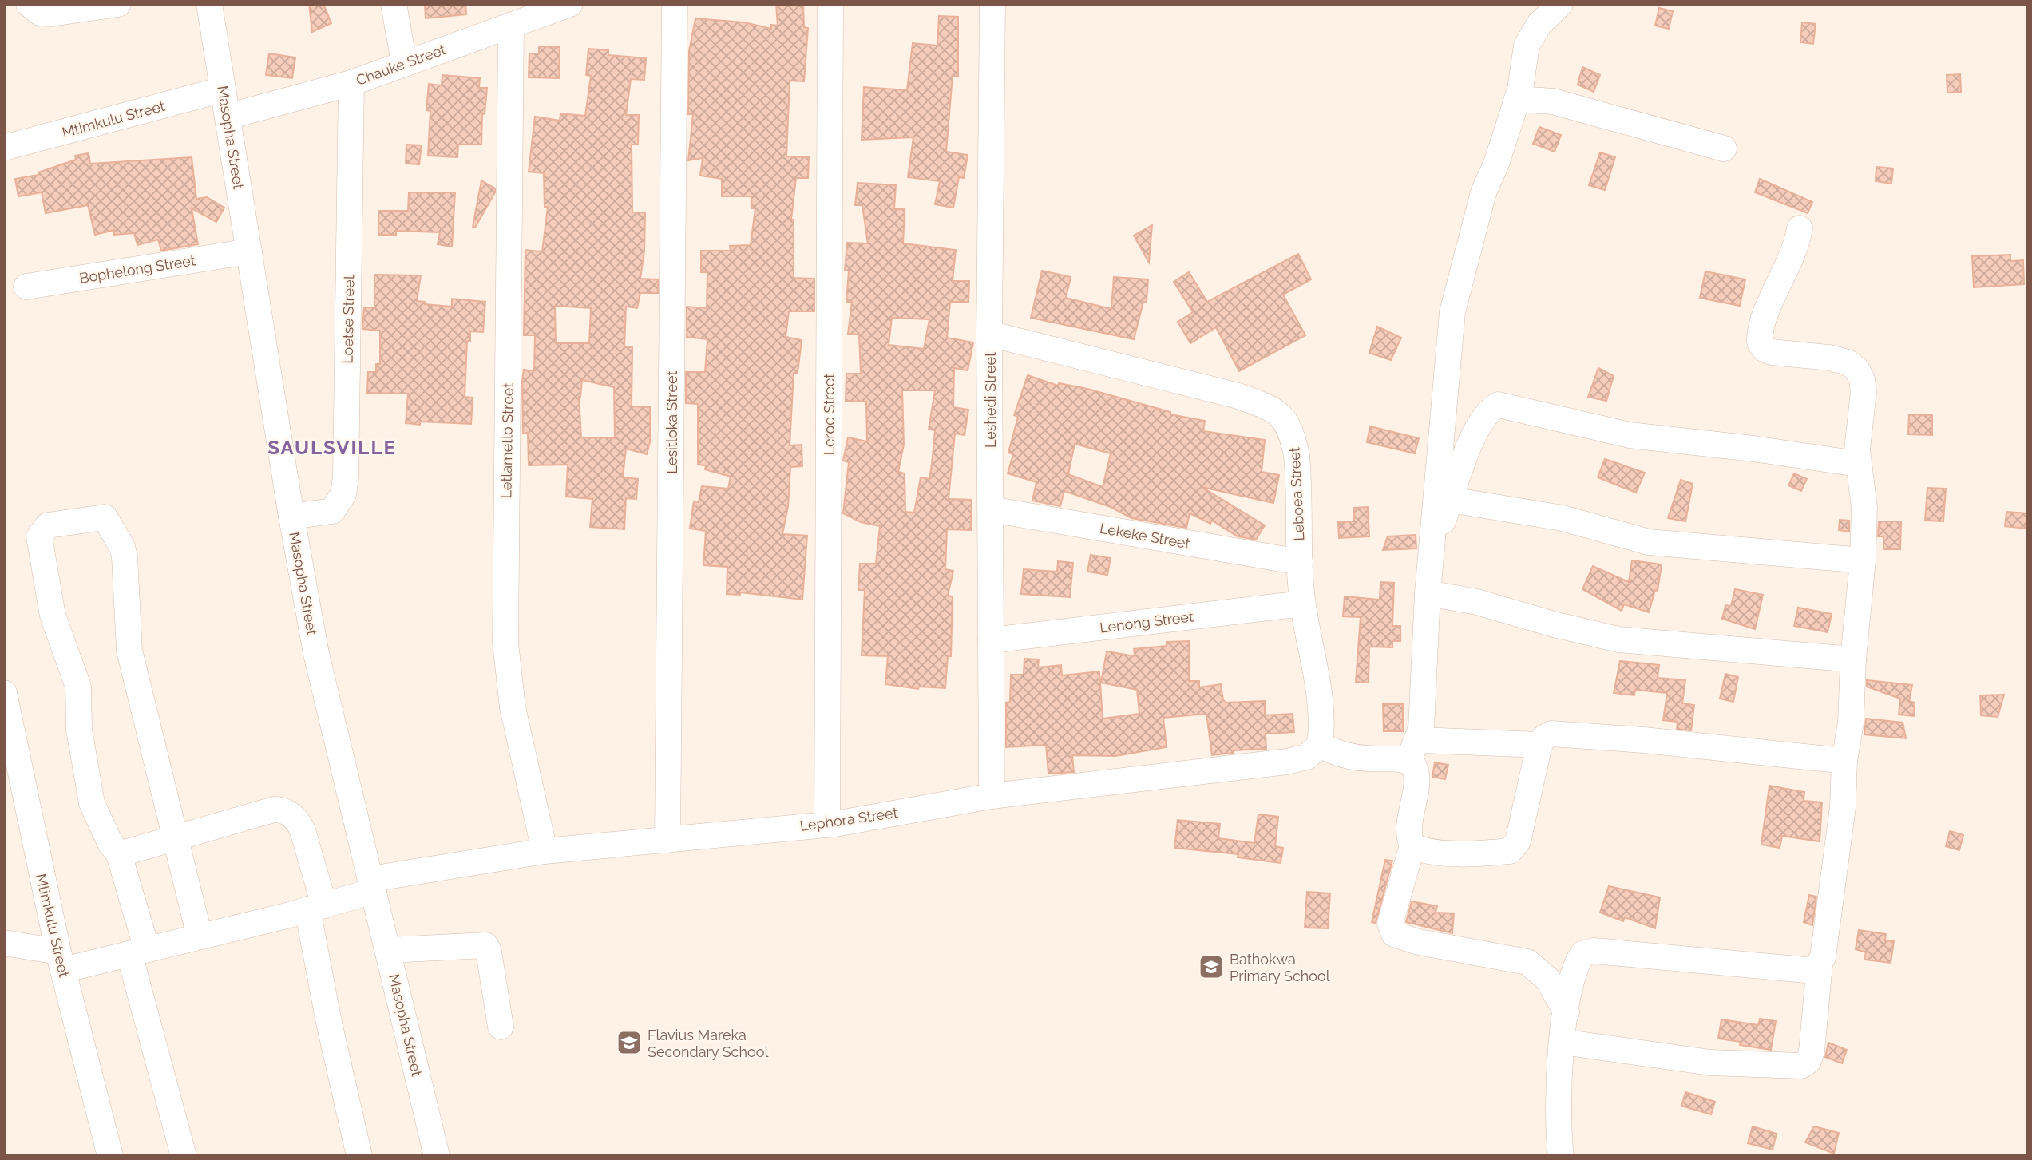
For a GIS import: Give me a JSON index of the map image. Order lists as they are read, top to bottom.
{
  "streets": {
    "street": [
      "Chauke Street",
      "Mtimkulu Street",
      "Masopha Street",
      "Bophelong Street",
      "Loetse Street",
      "Leshedi Street",
      "Leroe Street",
      "Lesitloka Street",
      "Letlametlo Street",
      "Leboea Street",
      "Lekeke Street",
      "Lenong Street",
      "Lephora Street"
    ]
  },
  "crossings": [
    ["Chauke Street", "Masopha Street"],
    ["Chauke Street", "Loetse Street"],
    ["Chauke Street", "Letlametlo Street"],
    ["Mtimkulu Street", "Masopha Street"],
    ["Mtimkulu Street", "Lephora Street"],
    ["Masopha Street", "Bophelong Street"],
    ["Masopha Street", "Loetse Street"],
    ["Masopha Street", "Lephora Street"],
    ["Leshedi Street", "Leboea Street"],
    ["Leshedi Street", "Lekeke Street"],
    ["Leshedi Street", "Lenong Street"],
    ["Leshedi Street", "Lephora Street"],
    ["Leroe Street", "Lephora Street"],
    ["Lesitloka Street", "Lephora Street"],
    ["Letlametlo Street", "Lephora Street"],
    ["Leboea Street", "Lekeke Street"],
    ["Leboea Street", "Lenong Street"],
    ["Leboea Street", "Lephora Street"]
  ],
  "districts": ["SAULSVILLE"],
  "places": {
    "school or university": ["Bathokwa Primary School", "Flavius Mareka Secondary School"]
  }
}
